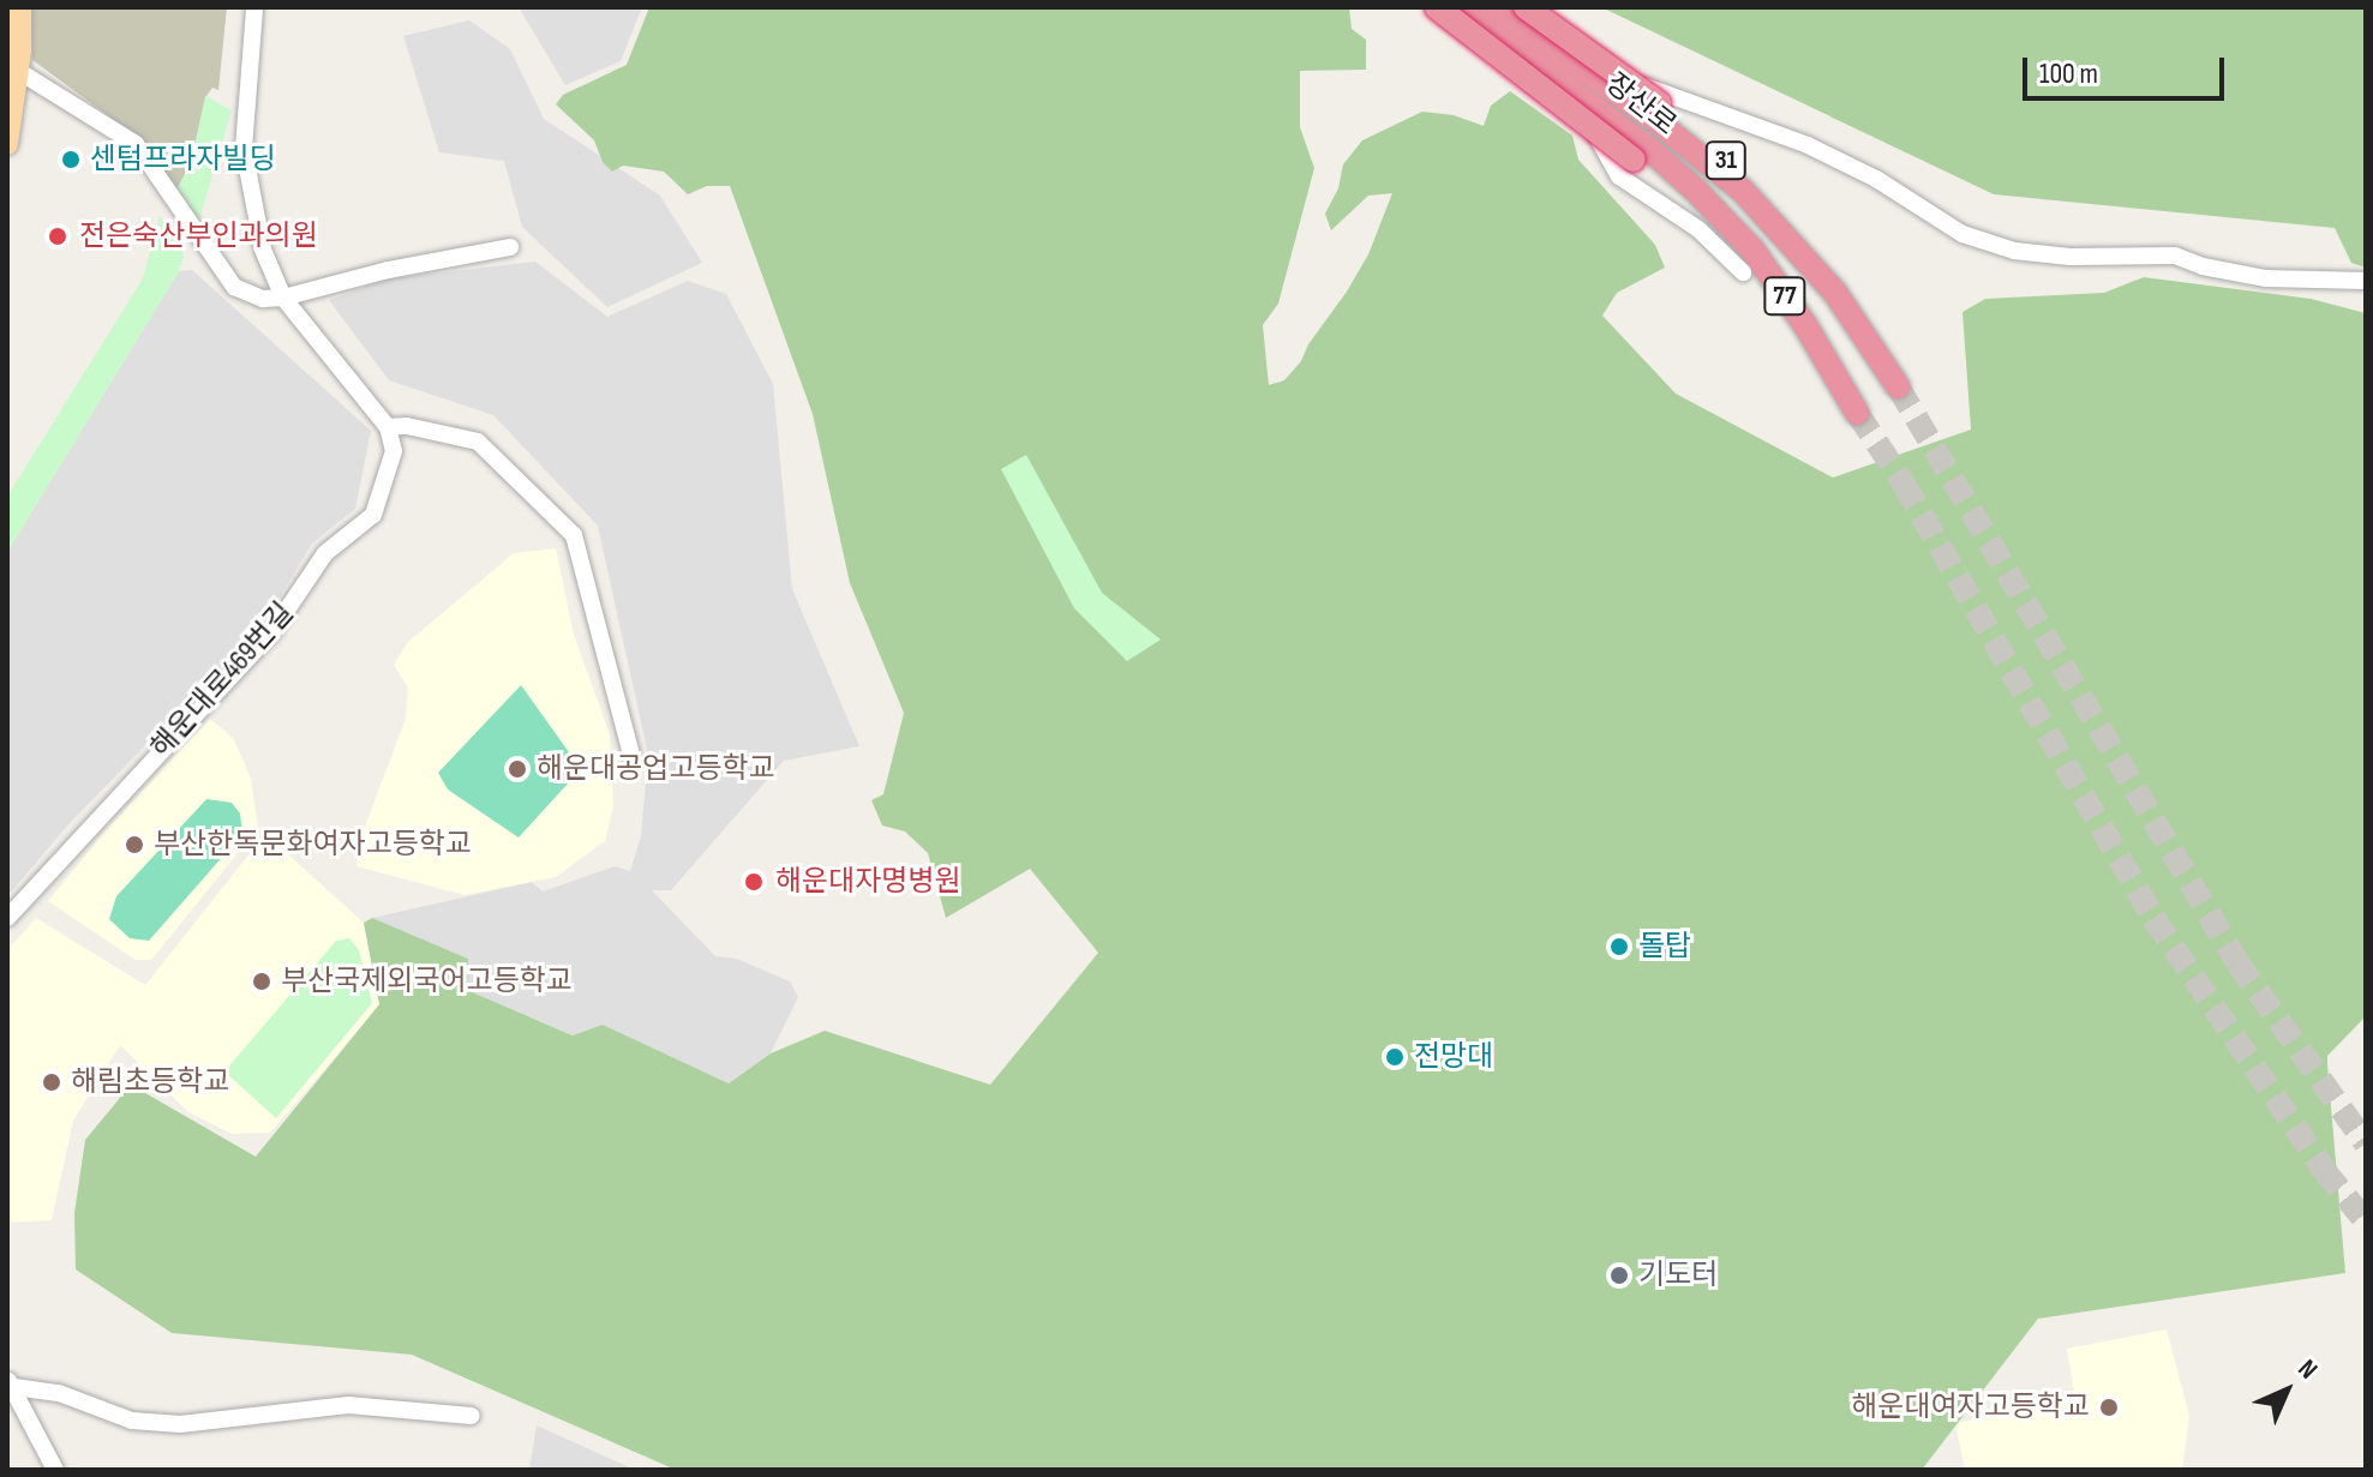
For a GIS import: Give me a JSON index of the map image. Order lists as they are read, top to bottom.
{
  "streets": {
    "highway": ["장산로", "31", "77"],
    "street": ["해운대로469번길"]
  },
  "crossings": [
    ["장산로", "31"]
  ],
  "places": [
    "센텀프라자빌딩",
    "전은숙산부인과의원",
    "해운대공업고등학교",
    "부산한독문화여자고등학교",
    "해운대자명병원",
    "돌탑",
    "부산국제외국어고등학교",
    "전망대",
    "해림초등학교",
    "기도터",
    "해운대여자고등학교"
  ],
  "scale_bar": "100 m",
  "north": "top right"
}
